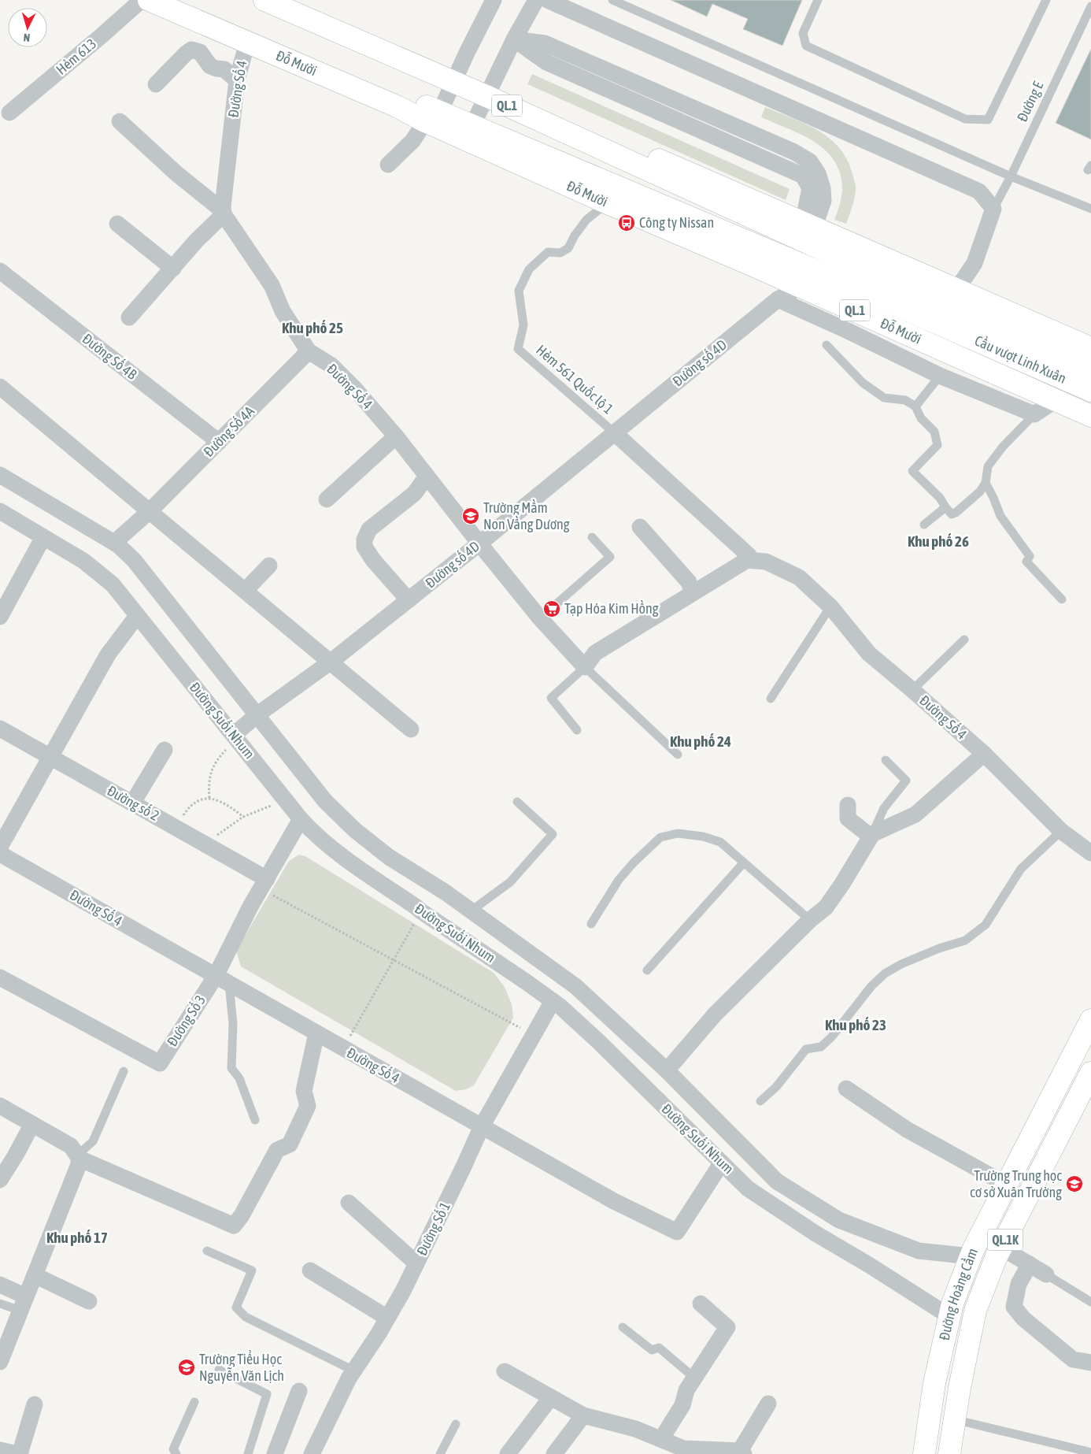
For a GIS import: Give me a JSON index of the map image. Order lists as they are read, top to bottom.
{
  "streets": {
    "main road": [
      "Đỗ Mười",
      "QL.1",
      "Cầu vượt Linh Xuân",
      "QL.1K",
      "Đường Hoàng Cầm"
    ],
    "street": [
      "Hẻm 613",
      "Đường Số 4",
      "Đường Số 4B",
      "Đường số 4D",
      "Đường Số 4A",
      "Đường Suối Nhum",
      "Đường số 2",
      "Đường Số 3",
      "Đường Số 1"
    ],
    "lane": ["Đường E", "Hẻm 561 Quốc lộ 1"]
  },
  "crossings": [
    ["Đỗ Mười", "Đường Số 4"],
    ["Đỗ Mười", "Cầu vượt Linh Xuân"],
    ["Đỗ Mười", "Hẻm 561 Quốc lộ 1"],
    ["Đường Số 4", "Đường số 4D"],
    ["Đường Số 4", "Đường Số 4A"],
    ["Đường Số 4", "Đường Suối Nhum"],
    ["Đường Số 4", "Đường Số 3"],
    ["Đường Số 4", "Đường Số 1"],
    ["Đường Số 4B", "Đường Số 4A"],
    ["Đường số 4D", "Hẻm 561 Quốc lộ 1"],
    ["Đường số 4D", "Đường Suối Nhum"],
    ["Đường Suối Nhum", "Đường Số 3"],
    ["Đường Suối Nhum", "Đường Số 1"],
    ["Đường Suối Nhum", "Đường Hoàng Cầm"],
    ["Đường số 2", "Đường Số 3"]
  ],
  "districts": [
    "Khu phố 25",
    "Khu phố 26",
    "Khu phố 24",
    "Khu phố 23",
    "Khu phố 17"
  ],
  "places": {
    "bus stop": ["Công ty Nissan"],
    "school or university": ["Trường Mầm Non Vầng Dương", "Trường Trung học cơ sở Xuân Trường", "Trường Tiểu Học Nguyễn Văn Lịch"],
    "supermarket": ["Tạp Hóa Kim Hồng"]
  },
  "north": "bottom"
}
